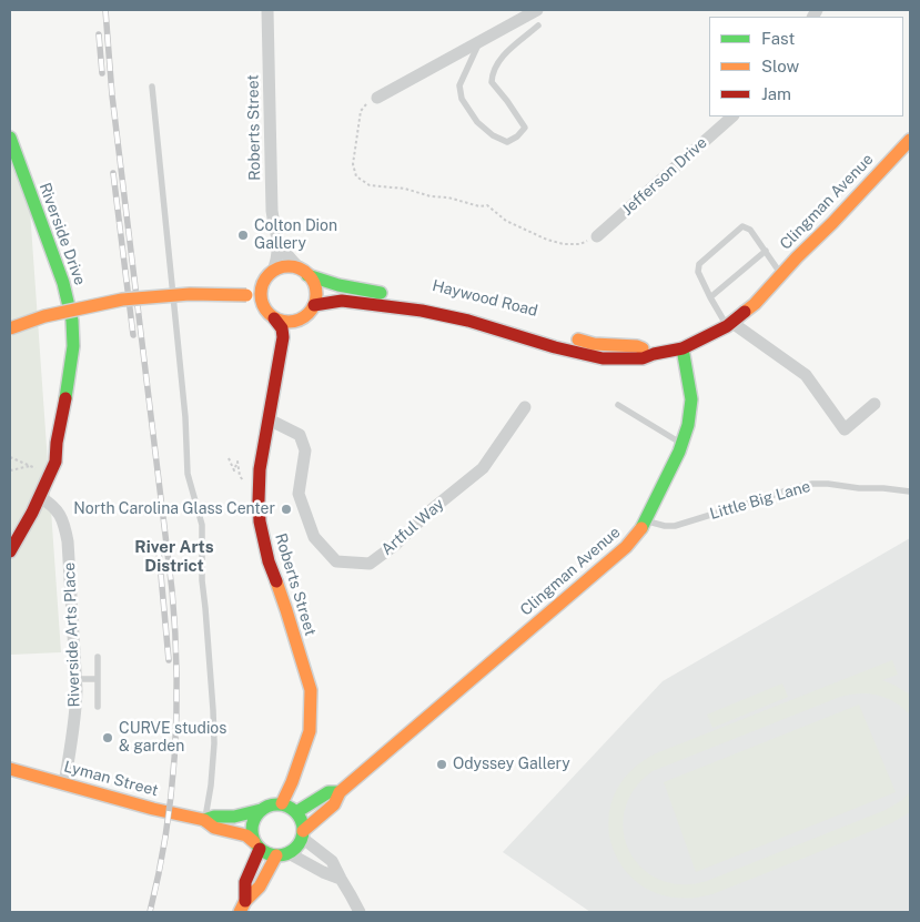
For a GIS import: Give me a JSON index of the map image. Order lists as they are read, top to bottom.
{
  "streets": {
    "main road": [
      "Roberts Street",
      "Clingman Avenue",
      "Riverside Drive",
      "Haywood Road",
      "Lyman Street"
    ],
    "street": ["Jefferson Drive", "Artful Way", "Riverside Arts Place"],
    "lane": ["Little Big Lane"]
  },
  "crossings": [
    ["Roberts Street", "Clingman Avenue"],
    ["Roberts Street", "Haywood Road"],
    ["Roberts Street", "Artful Way"],
    ["Roberts Street", "Lyman Street"],
    ["Clingman Avenue", "Haywood Road"],
    ["Clingman Avenue", "Little Big Lane"],
    ["Clingman Avenue", "Lyman Street"],
    ["Riverside Drive", "Riverside Arts Place"],
    ["Riverside Arts Place", "Lyman Street"]
  ],
  "districts": ["River Arts District"],
  "places": [
    "Colton Dion Gallery",
    "North Carolina Glass Center",
    "CURVE studios & garden",
    "Odyssey Gallery"
  ],
  "legend": ["Fast", "Slow", "Jam"]
}
